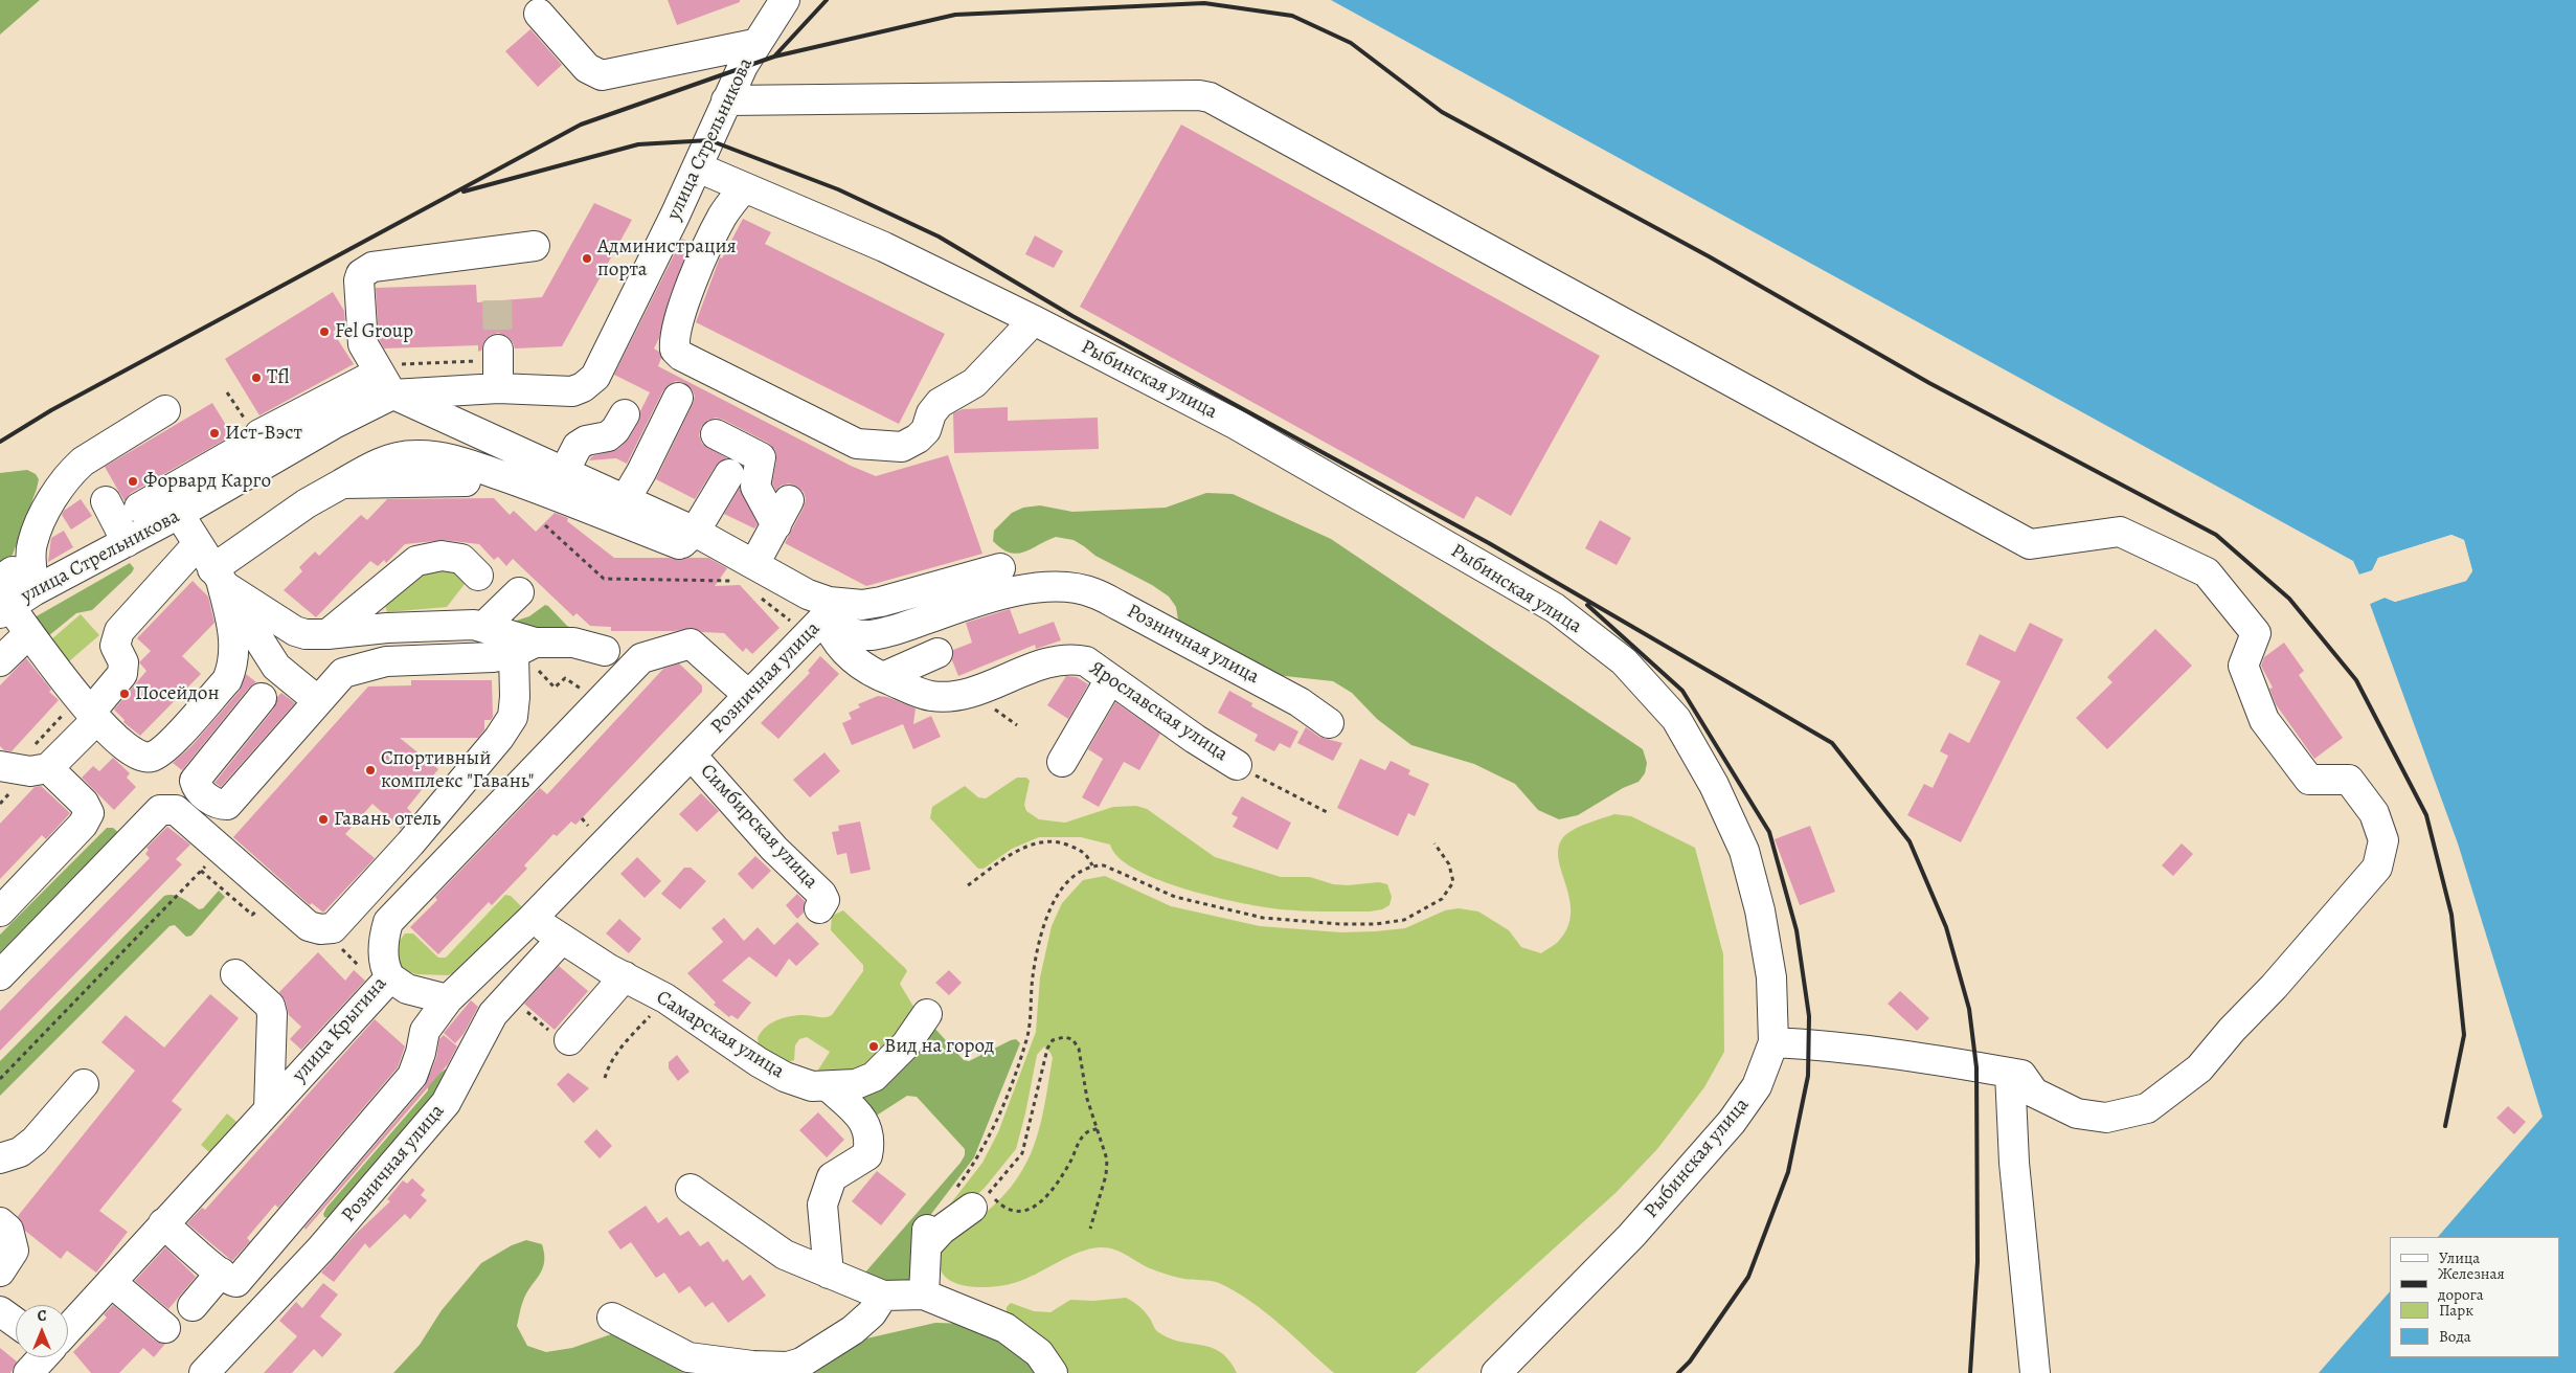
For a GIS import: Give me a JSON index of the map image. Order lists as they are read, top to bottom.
{
  "streets": {
    "street": [
      "улица Стрельникова",
      "Рыбинская улица",
      "Розничная улица",
      "Ярославская улица",
      "Симбирская улица",
      "улица Крыгина",
      "Самарская улица"
    ]
  },
  "crossings": [
    ["улица Стрельникова", "Рыбинская улица"],
    ["Розничная улица", "Ярославская улица"],
    ["Розничная улица", "Симбирская улица"],
    ["Розничная улица", "Самарская улица"]
  ],
  "places": [
    "Администрация порта",
    "Fel Group",
    "Tfl",
    "Ист-Вэст",
    "Форвард Карго",
    "Посейдон",
    "Спортивный комплекс \"Гавань\"",
    "Гавань отель",
    "Вид на город"
  ],
  "legend": [
    "Улица",
    "Железная дорога",
    "Парк",
    "Вода"
  ],
  "north": "top"
}
